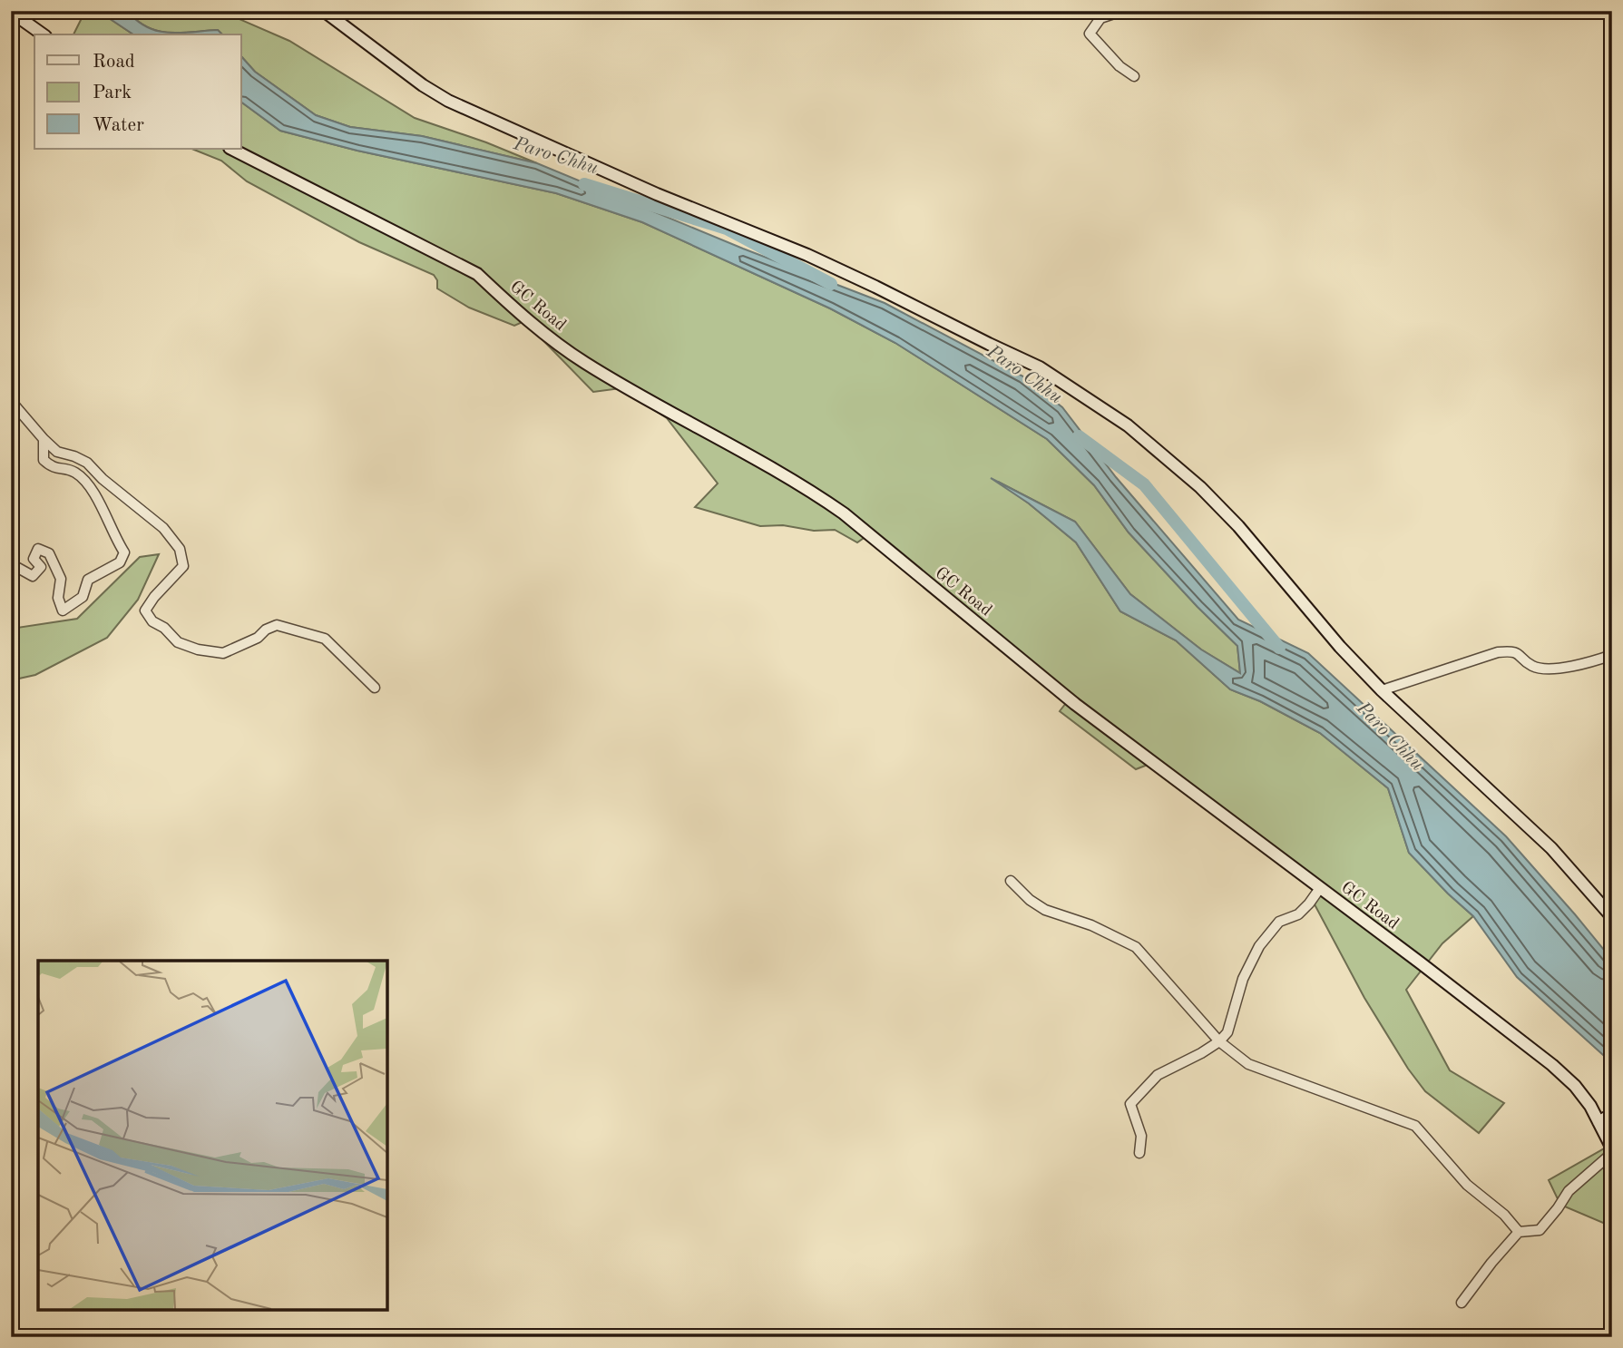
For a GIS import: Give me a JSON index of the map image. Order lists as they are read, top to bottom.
{
  "streets": {
    "street": ["GC Road"]
  },
  "water": ["Paro Chhu"],
  "legend": ["Road", "Park", "Water"]
}
